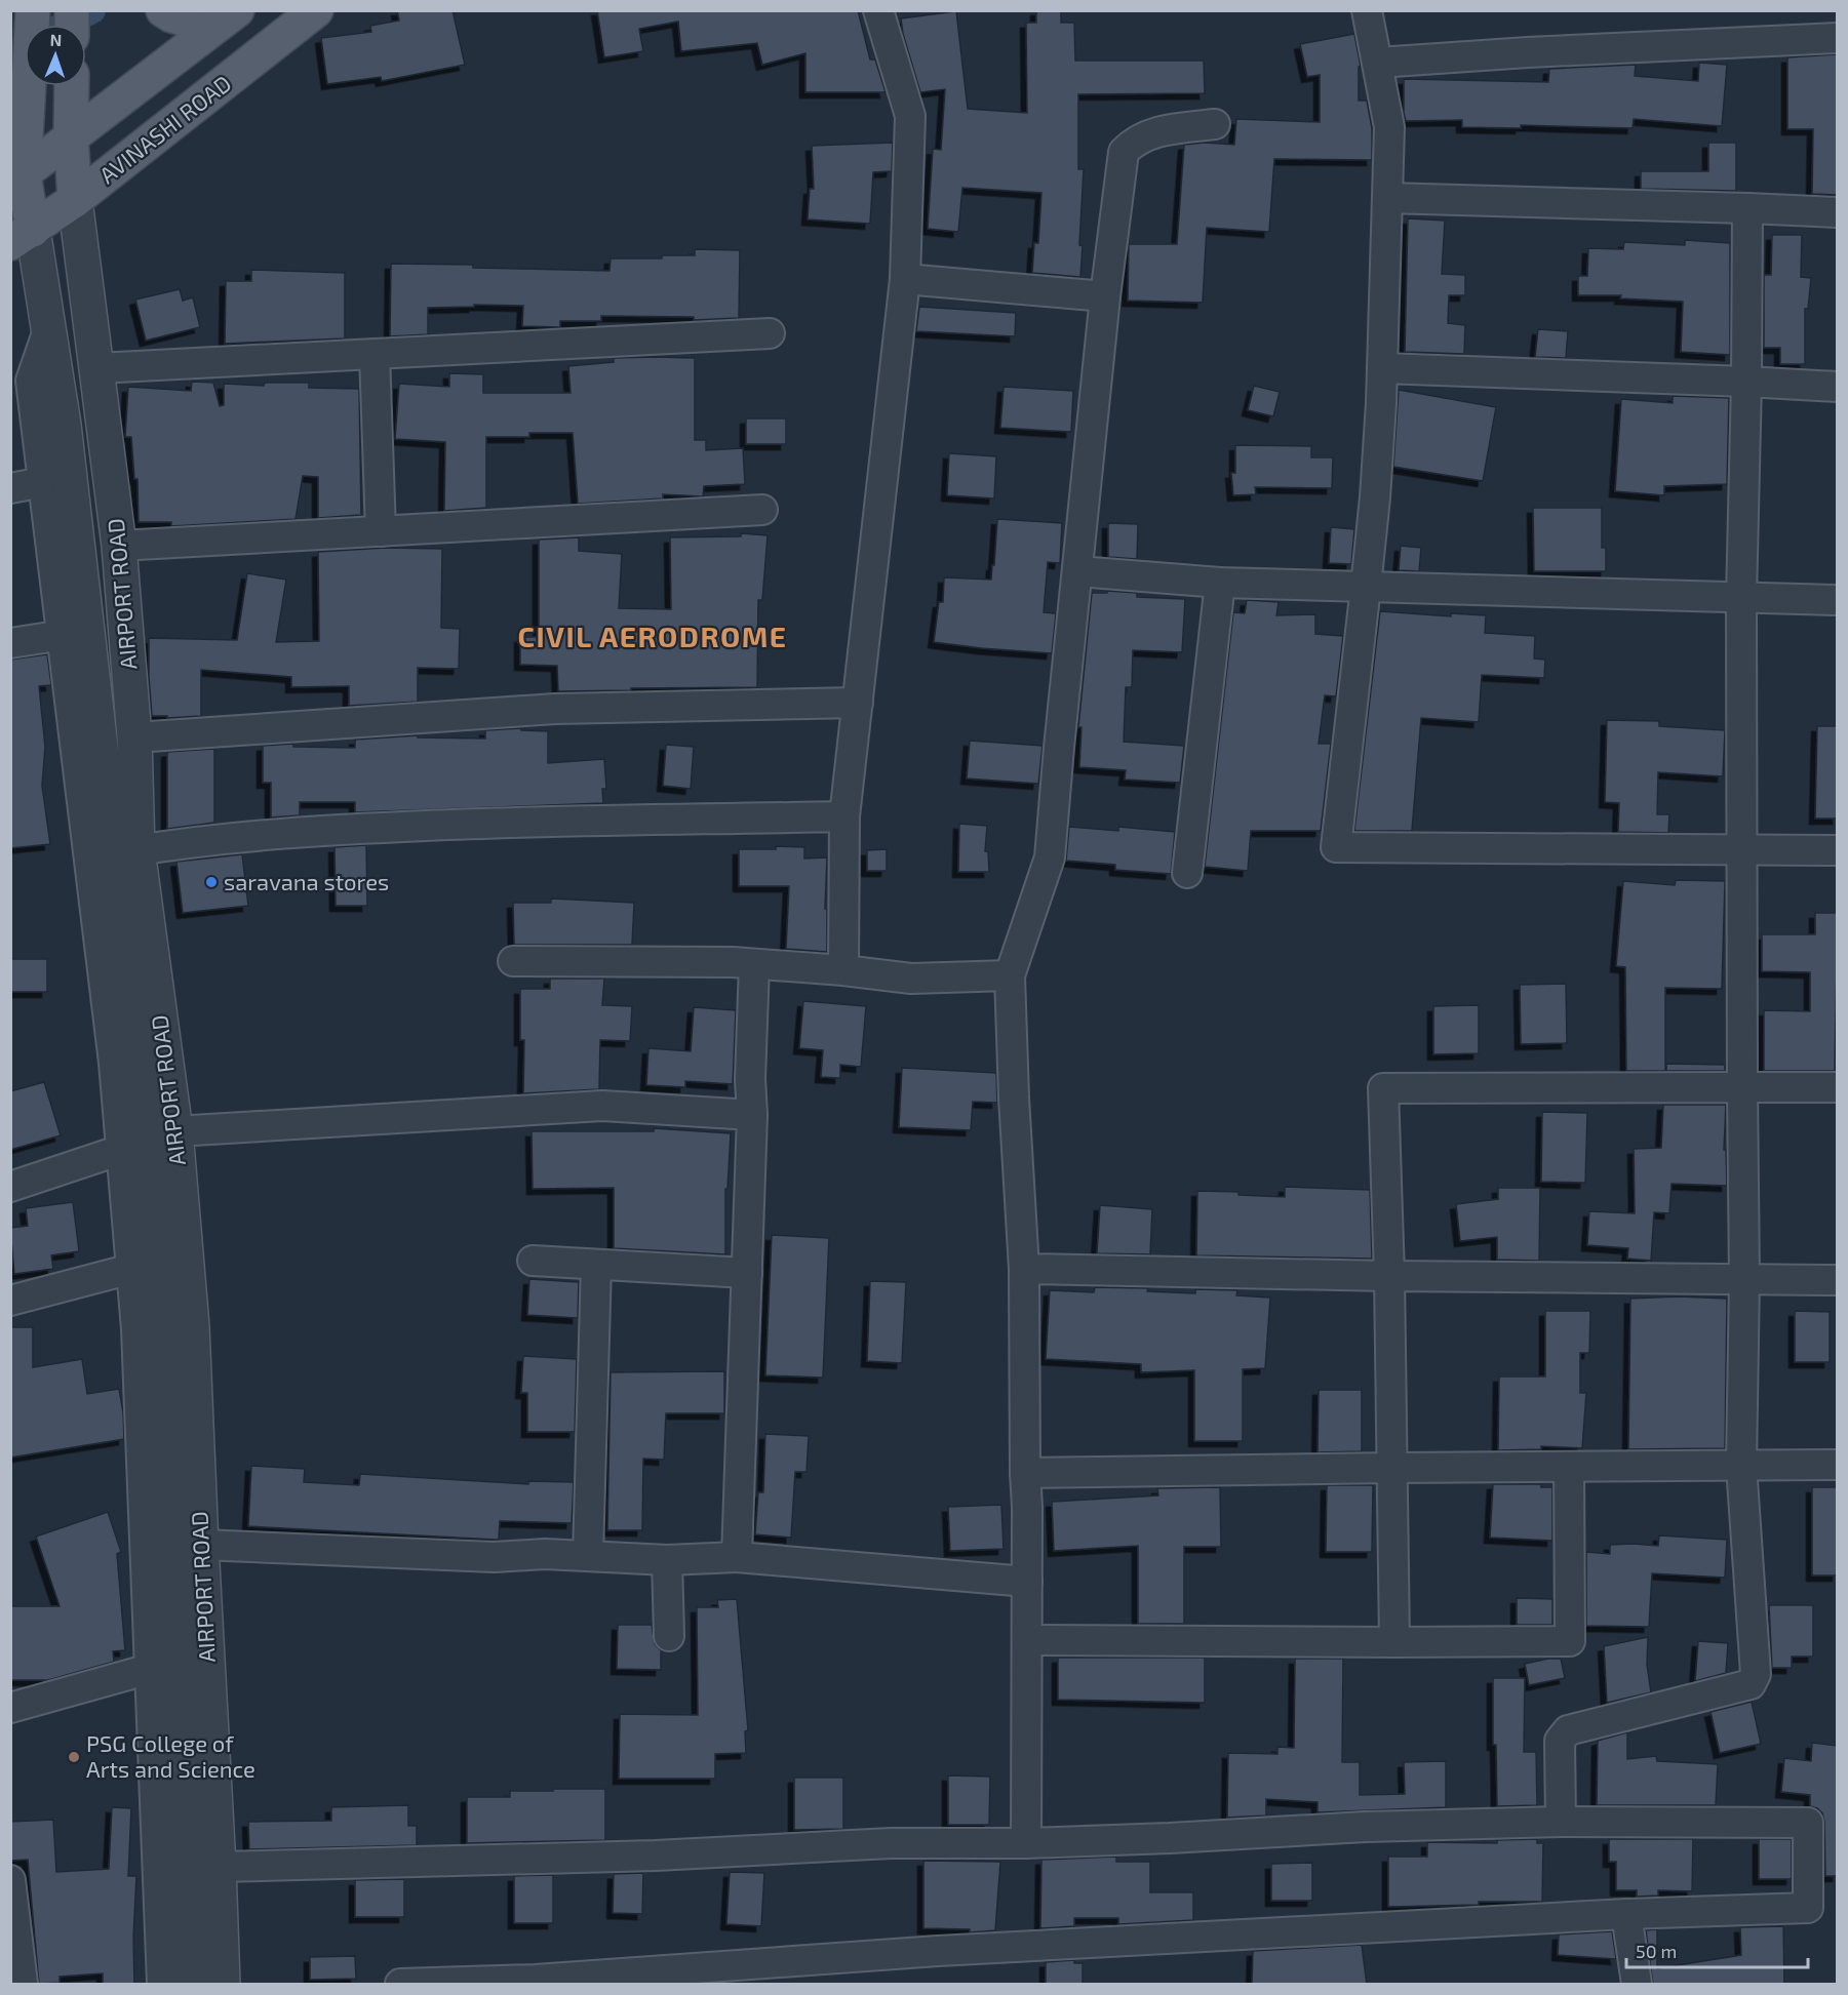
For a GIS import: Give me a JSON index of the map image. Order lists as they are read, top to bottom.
{
  "streets": {
    "main road": ["AVINASHI ROAD"],
    "street": ["AIRPORT ROAD"]
  },
  "crossings": [
    ["AVINASHI ROAD", "AIRPORT ROAD"]
  ],
  "districts": ["CIVIL AERODROME"],
  "places": ["saravana stores", "PSG College of Arts and Science"],
  "scale_bar": "50 m",
  "north": "top"
}
